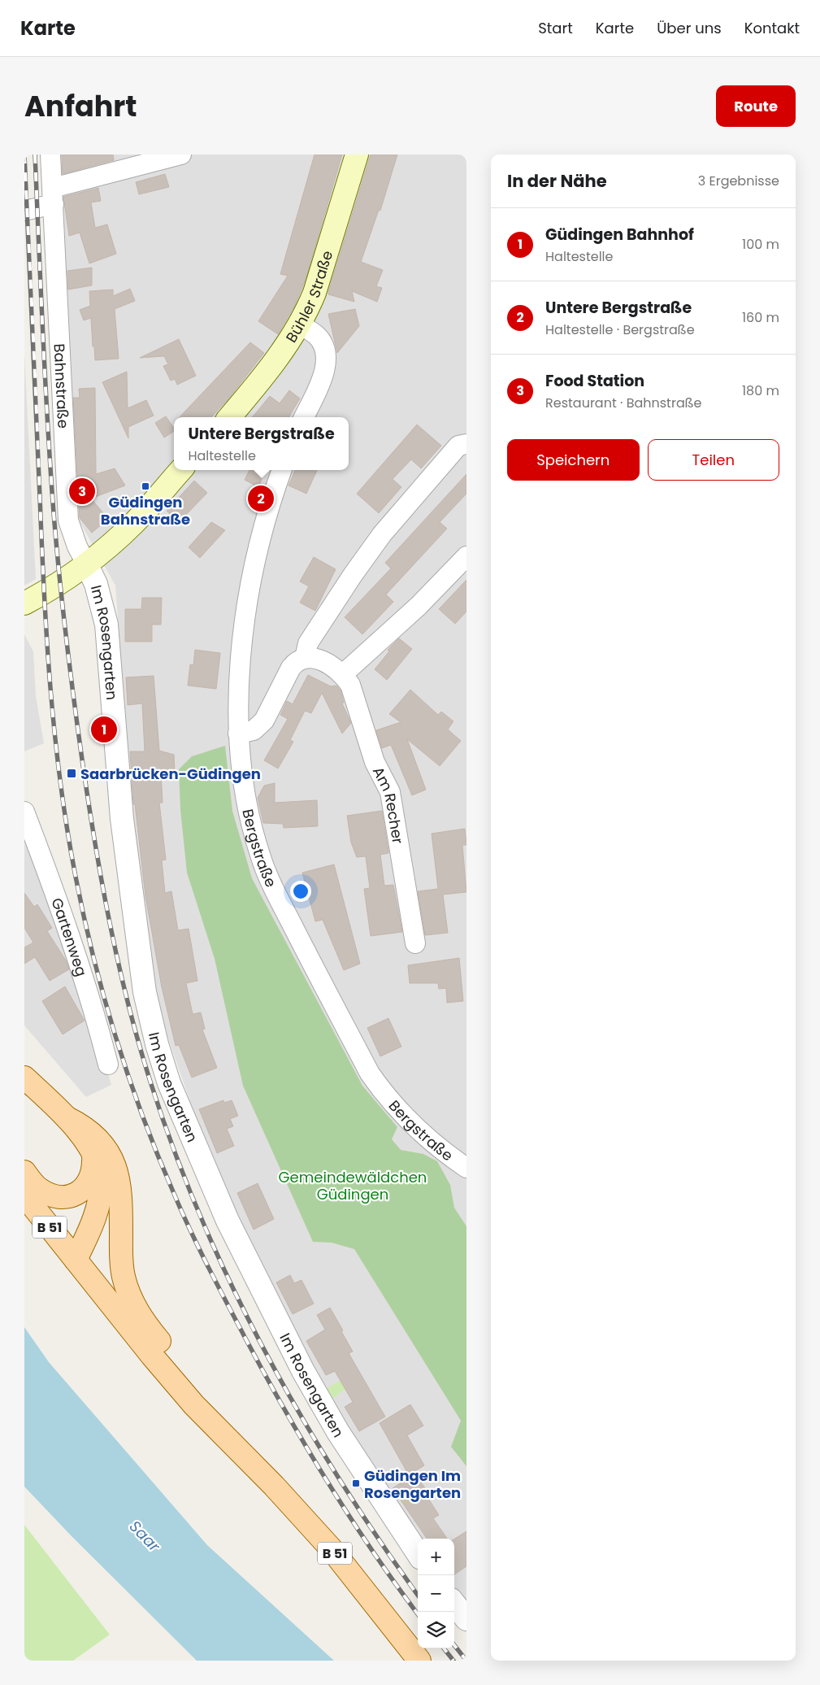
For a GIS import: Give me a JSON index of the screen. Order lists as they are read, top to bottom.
{
  "streets": {
    "main road": ["Bühler Straße", "B 51"],
    "street": [
      "Bahnstraße",
      "Im Rosengarten",
      "Am Recher",
      "Bergstraße",
      "Gartenweg"
    ]
  },
  "crossings": [
    ["Bahnstraße", "Im Rosengarten"]
  ],
  "water": ["Saar"],
  "parks": ["Gemeindewäldchen Güdingen"],
  "places": {
    "transit": ["Güdingen Bahnstraße", "Saarbrücken-Güdingen", "Güdingen Im Rosengarten"]
  },
  "page": {
    "header": "Karte",
    "nav": [
      "Start",
      "Karte",
      "Über uns",
      "Kontakt"
    ],
    "title": "Anfahrt",
    "buttons": [
      "Route",
      ["Speichern", "Teilen"]
    ],
    "heading": ["In der Nähe", "3 Ergebnisse"],
    "list": [
      {
        "mark": "1",
        "name": "Güdingen Bahnhof",
        "note": "Haltestelle",
        "value": "100 m"
      },
      {
        "mark": "2",
        "name": "Untere Bergstraße",
        "note": "Haltestelle · Bergstraße",
        "value": "160 m"
      },
      {
        "mark": "3",
        "name": "Food Station",
        "note": "Restaurant · Bahnstraße",
        "value": "180 m"
      }
    ],
    "popup": ["Untere Bergstraße", "Haltestelle"],
    "pins": ["3", "2", "1"],
    "map_buttons": ["+", "−"]
  }
}
